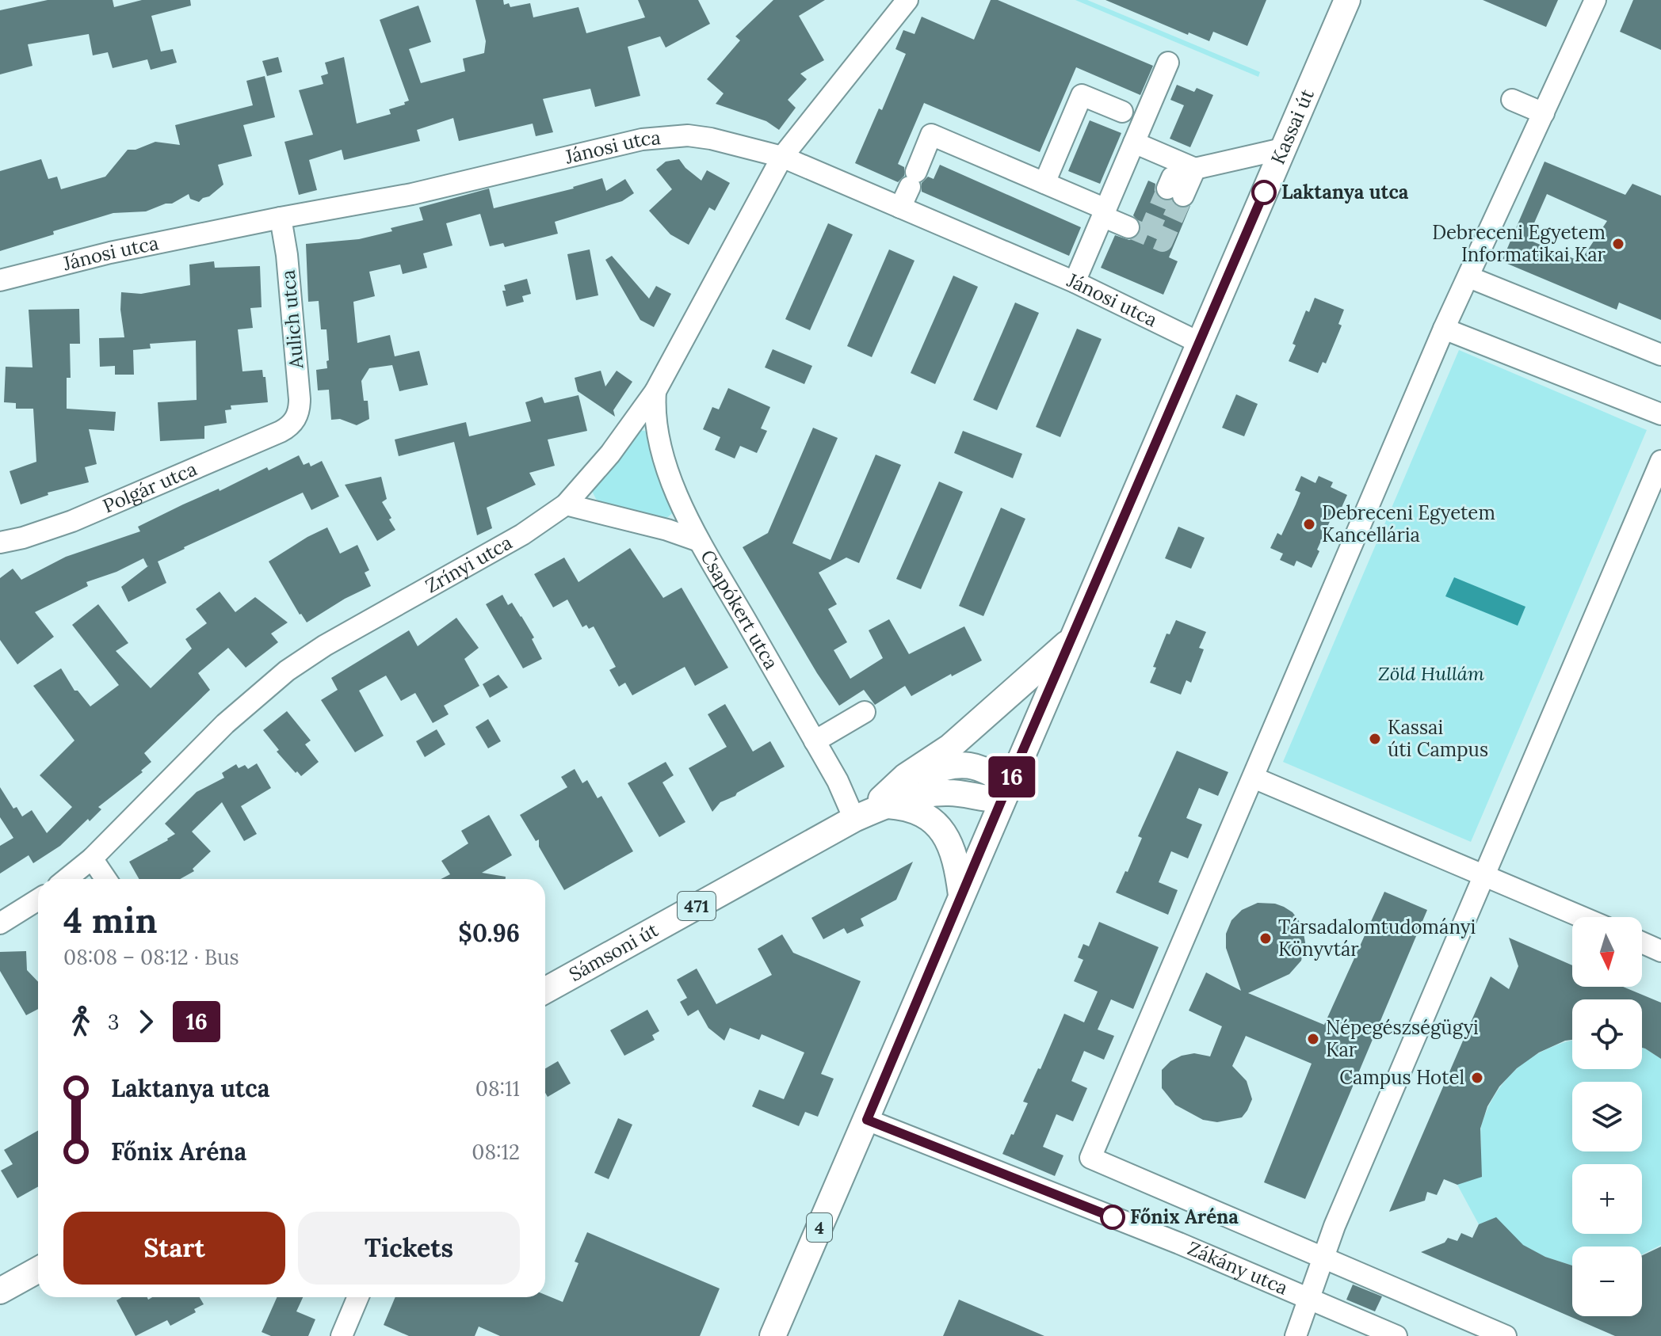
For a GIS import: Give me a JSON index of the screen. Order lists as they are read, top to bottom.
{
  "streets": {
    "main road": [
      "Kassai út",
      "471",
      "Sámsoni út",
      "4"
    ],
    "street": [
      "Jánosi utca",
      "Aulich utca",
      "Polgár utca",
      "Zrínyi utca",
      "Csapókert utca",
      "Zákány utca"
    ]
  },
  "crossings": [
    ["Kassai út", "Jánosi utca"],
    ["Kassai út", "Sámsoni út"],
    ["Kassai út", "Zákány utca"],
    ["Jánosi utca", "Aulich utca"],
    ["Jánosi utca", "Zrínyi utca"],
    ["Aulich utca", "Polgár utca"],
    ["Zrínyi utca", "Csapókert utca"],
    ["Csapókert utca", "Sámsoni út"]
  ],
  "parks": ["Zöld Hullám"],
  "places": [
    "Laktanya utca",
    "Debreceni Egyetem Informatikai Kar",
    "Debreceni Egyetem Kancellária",
    "Kassai úti Campus",
    "Társadalomtudományi Könyvtár",
    "Népegészségügyi Kar",
    "Campus Hotel",
    "Főnix Aréna"
  ],
  "lines": ["bus line 16"],
  "north": "bottom",
  "page": {
    "on_map": "16",
    "heading": ["4 min", "08:08 – 08:12 · Bus", "$0.96"],
    "map_buttons": ["+", "−"],
    "legs": ["3", "16"],
    "list": [
      {
        "name": "Laktanya utca",
        "value": "08:11"
      },
      {
        "name": "Főnix Aréna",
        "value": "08:12"
      }
    ],
    "buttons": ["Start", "Tickets"]
  }
}
